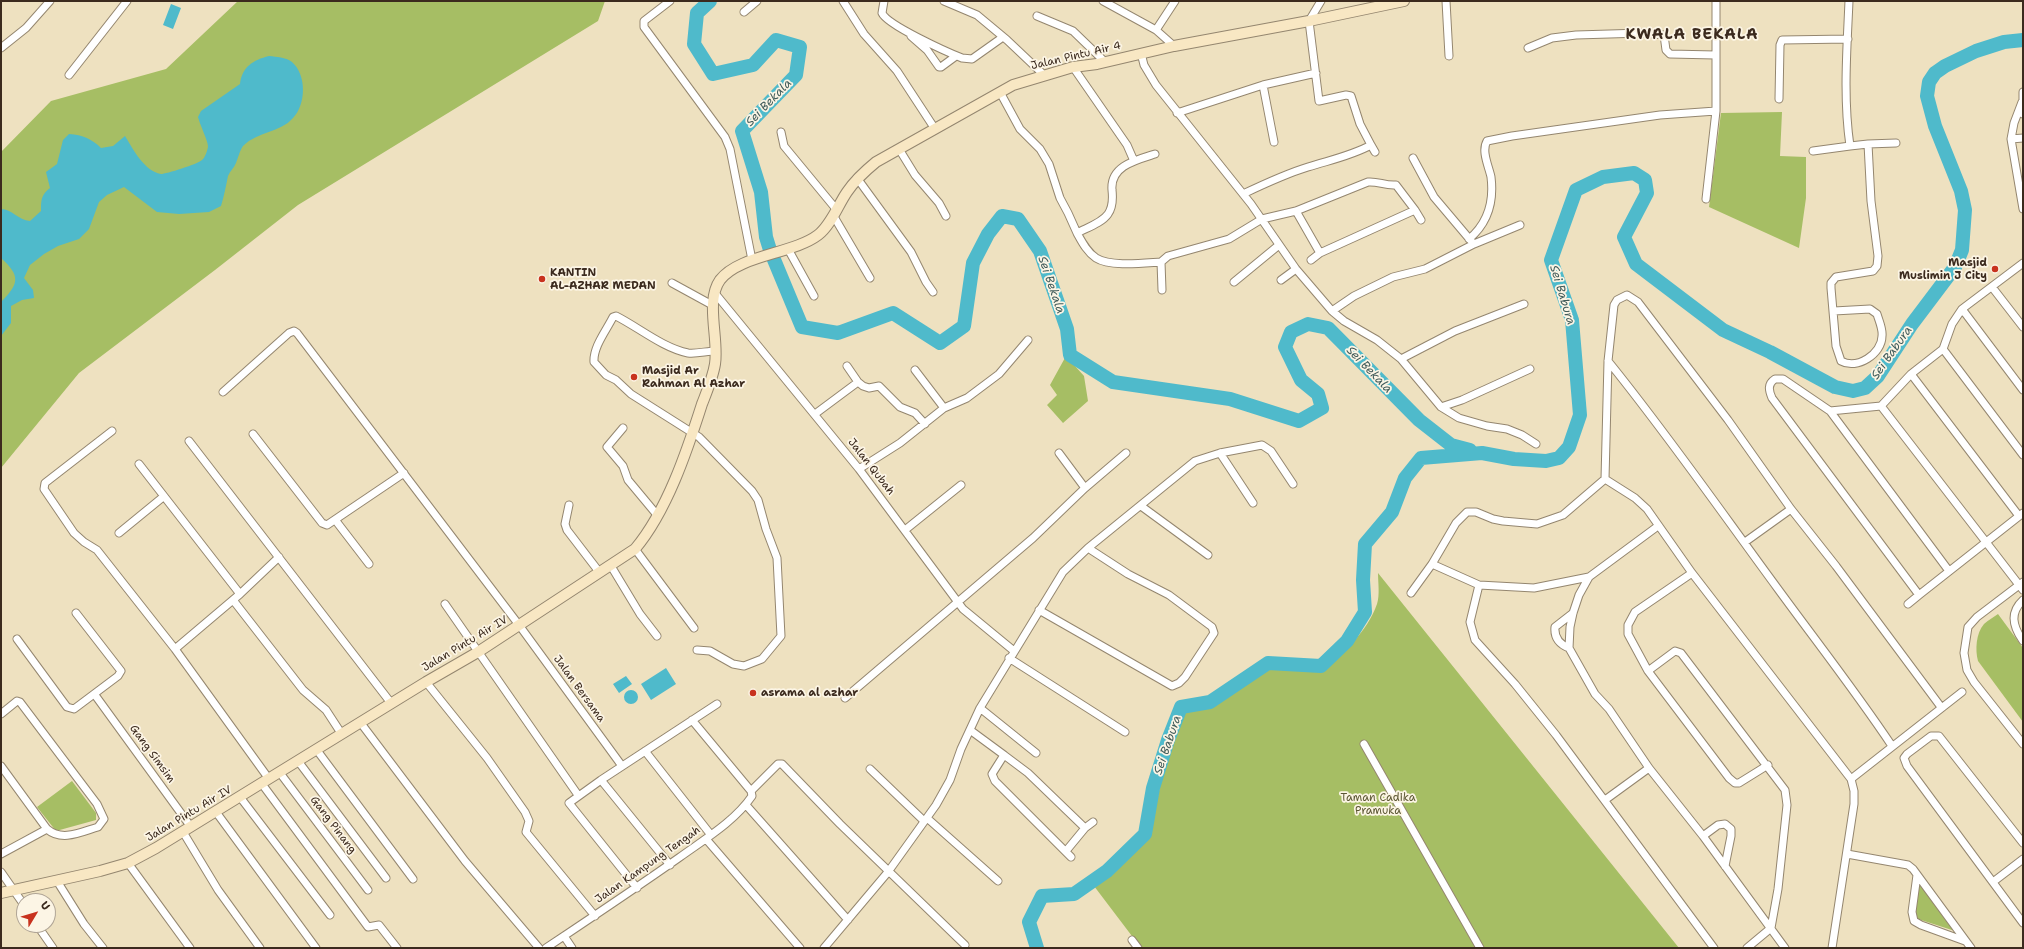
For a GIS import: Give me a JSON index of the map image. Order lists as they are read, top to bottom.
{
  "streets": {
    "main road": ["Jalan Pintu Air 4", "Jalan Pintu Air IV"],
    "street": [
      "Jalan Qubah",
      "Jalan Bersama",
      "Gang Simsim",
      "Gang Pinang",
      "Jalan Kampung Tengah"
    ]
  },
  "crossings": [
    ["Jalan Qubah", "Jalan Pintu Air IV"],
    ["Jalan Pintu Air IV", "Jalan Bersama"],
    ["Jalan Pintu Air IV", "Gang Simsim"],
    ["Jalan Pintu Air IV", "Gang Pinang"]
  ],
  "districts": ["KWALA BEKALA"],
  "water": ["Sei Bekala", "Sei Babura"],
  "parks": ["Taman Cadika Pramuka"],
  "places": [
    "Masjid Muslimin J City",
    "KANTIN AL-AZHAR MEDAN",
    "Masjid Ar Rahman Al Azhar",
    "asrama al azhar"
  ],
  "north": "top right"
}
